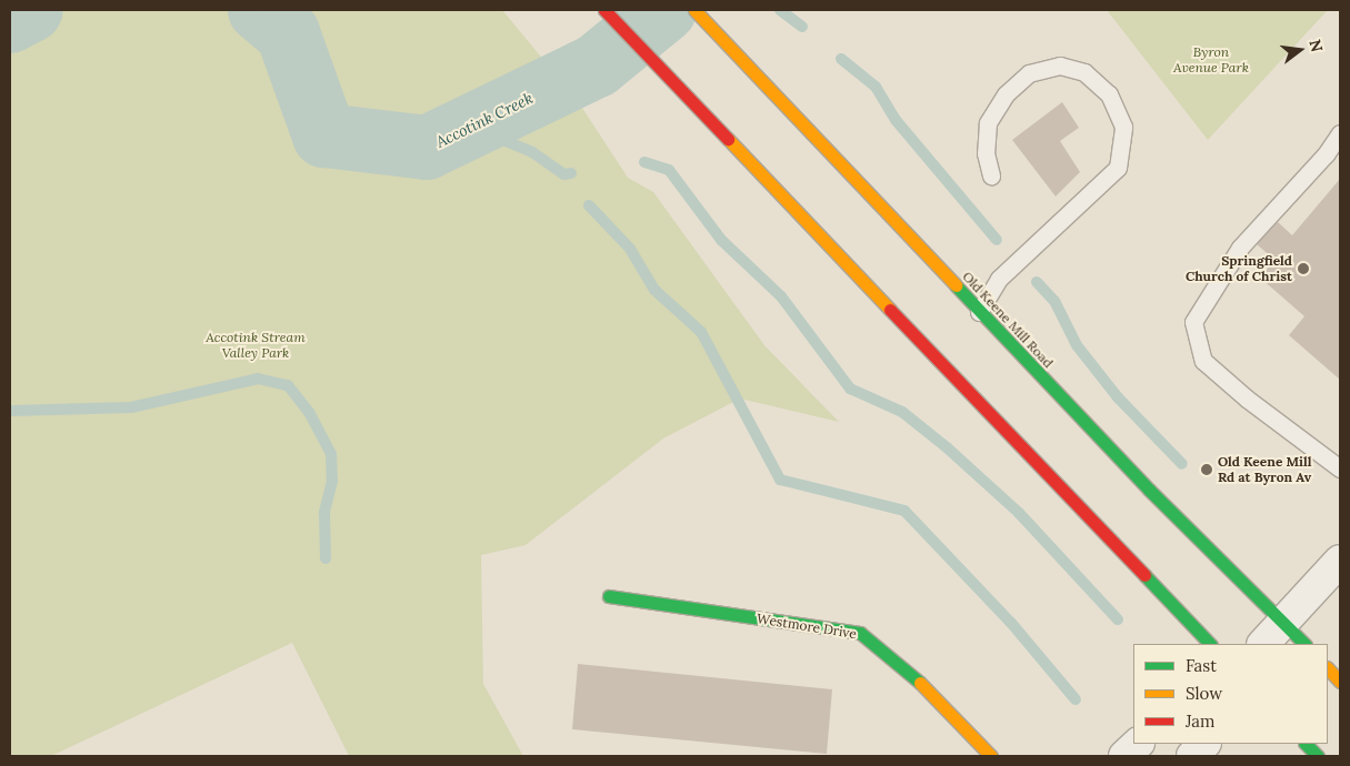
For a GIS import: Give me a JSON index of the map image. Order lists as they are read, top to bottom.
{
  "streets": {
    "main road": ["Old Keene Mill Road", "Westmore Drive"]
  },
  "water": ["Accotink Creek"],
  "parks": ["Byron Avenue Park", "Accotink Stream Valley Park"],
  "places": ["Springfield Church of Christ", "Old Keene Mill Rd at Byron Av"],
  "legend": ["Fast", "Slow", "Jam"],
  "north": "right"
}
